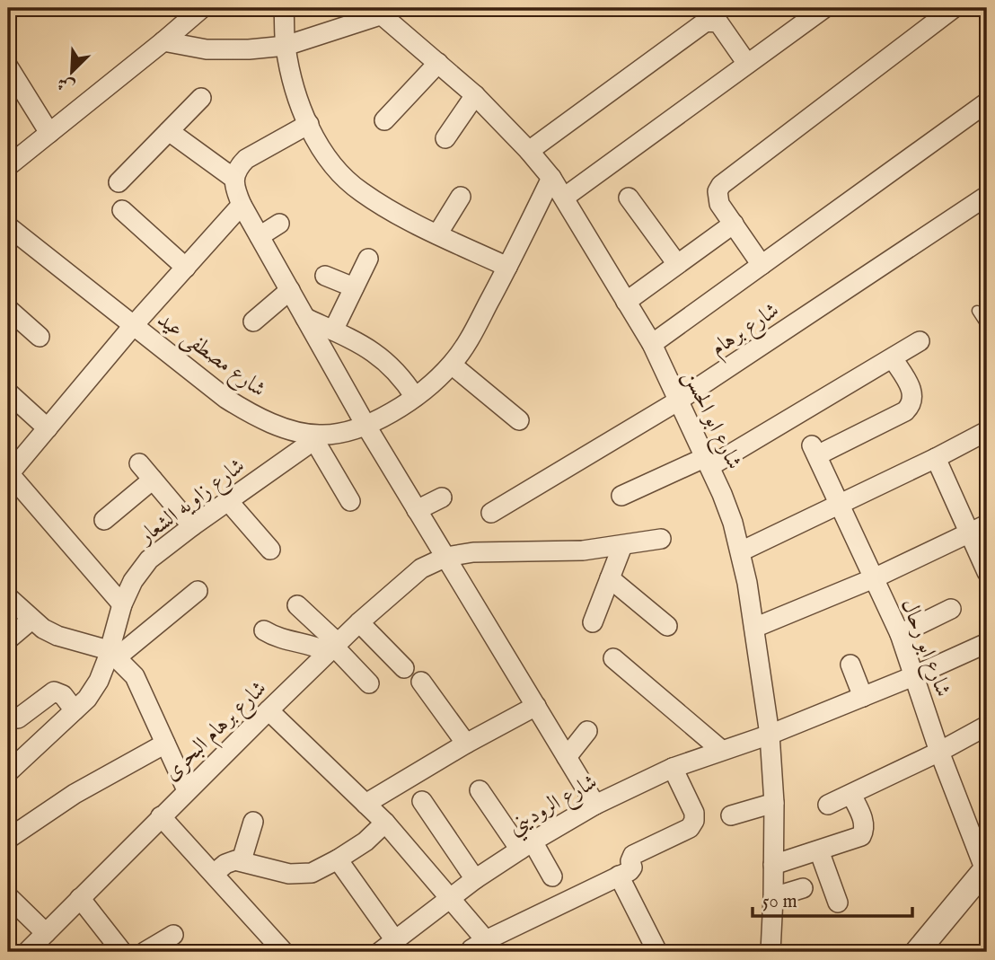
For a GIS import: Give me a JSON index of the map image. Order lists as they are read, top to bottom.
{
  "streets": {
    "street": [
      "شارع برهام",
      "شارع مصطفى عيد",
      "شارع ابو الحسن",
      "شارع زاويه الشعار",
      "شارع ابو رحال",
      "شارع برهام البحرى",
      "شارع الروديني"
    ]
  },
  "crossings": [
    ["شارع برهام", "شارع ابو الحسن"],
    ["شارع مصطفى عيد", "شارع ابو الحسن"],
    ["شارع مصطفى عيد", "شارع زاويه الشعار"],
    ["شارع ابو الحسن", "شارع الروديني"],
    ["شارع ابو رحال", "شارع الروديني"]
  ],
  "scale_bar": "50 m",
  "north": "bottom left"
}
